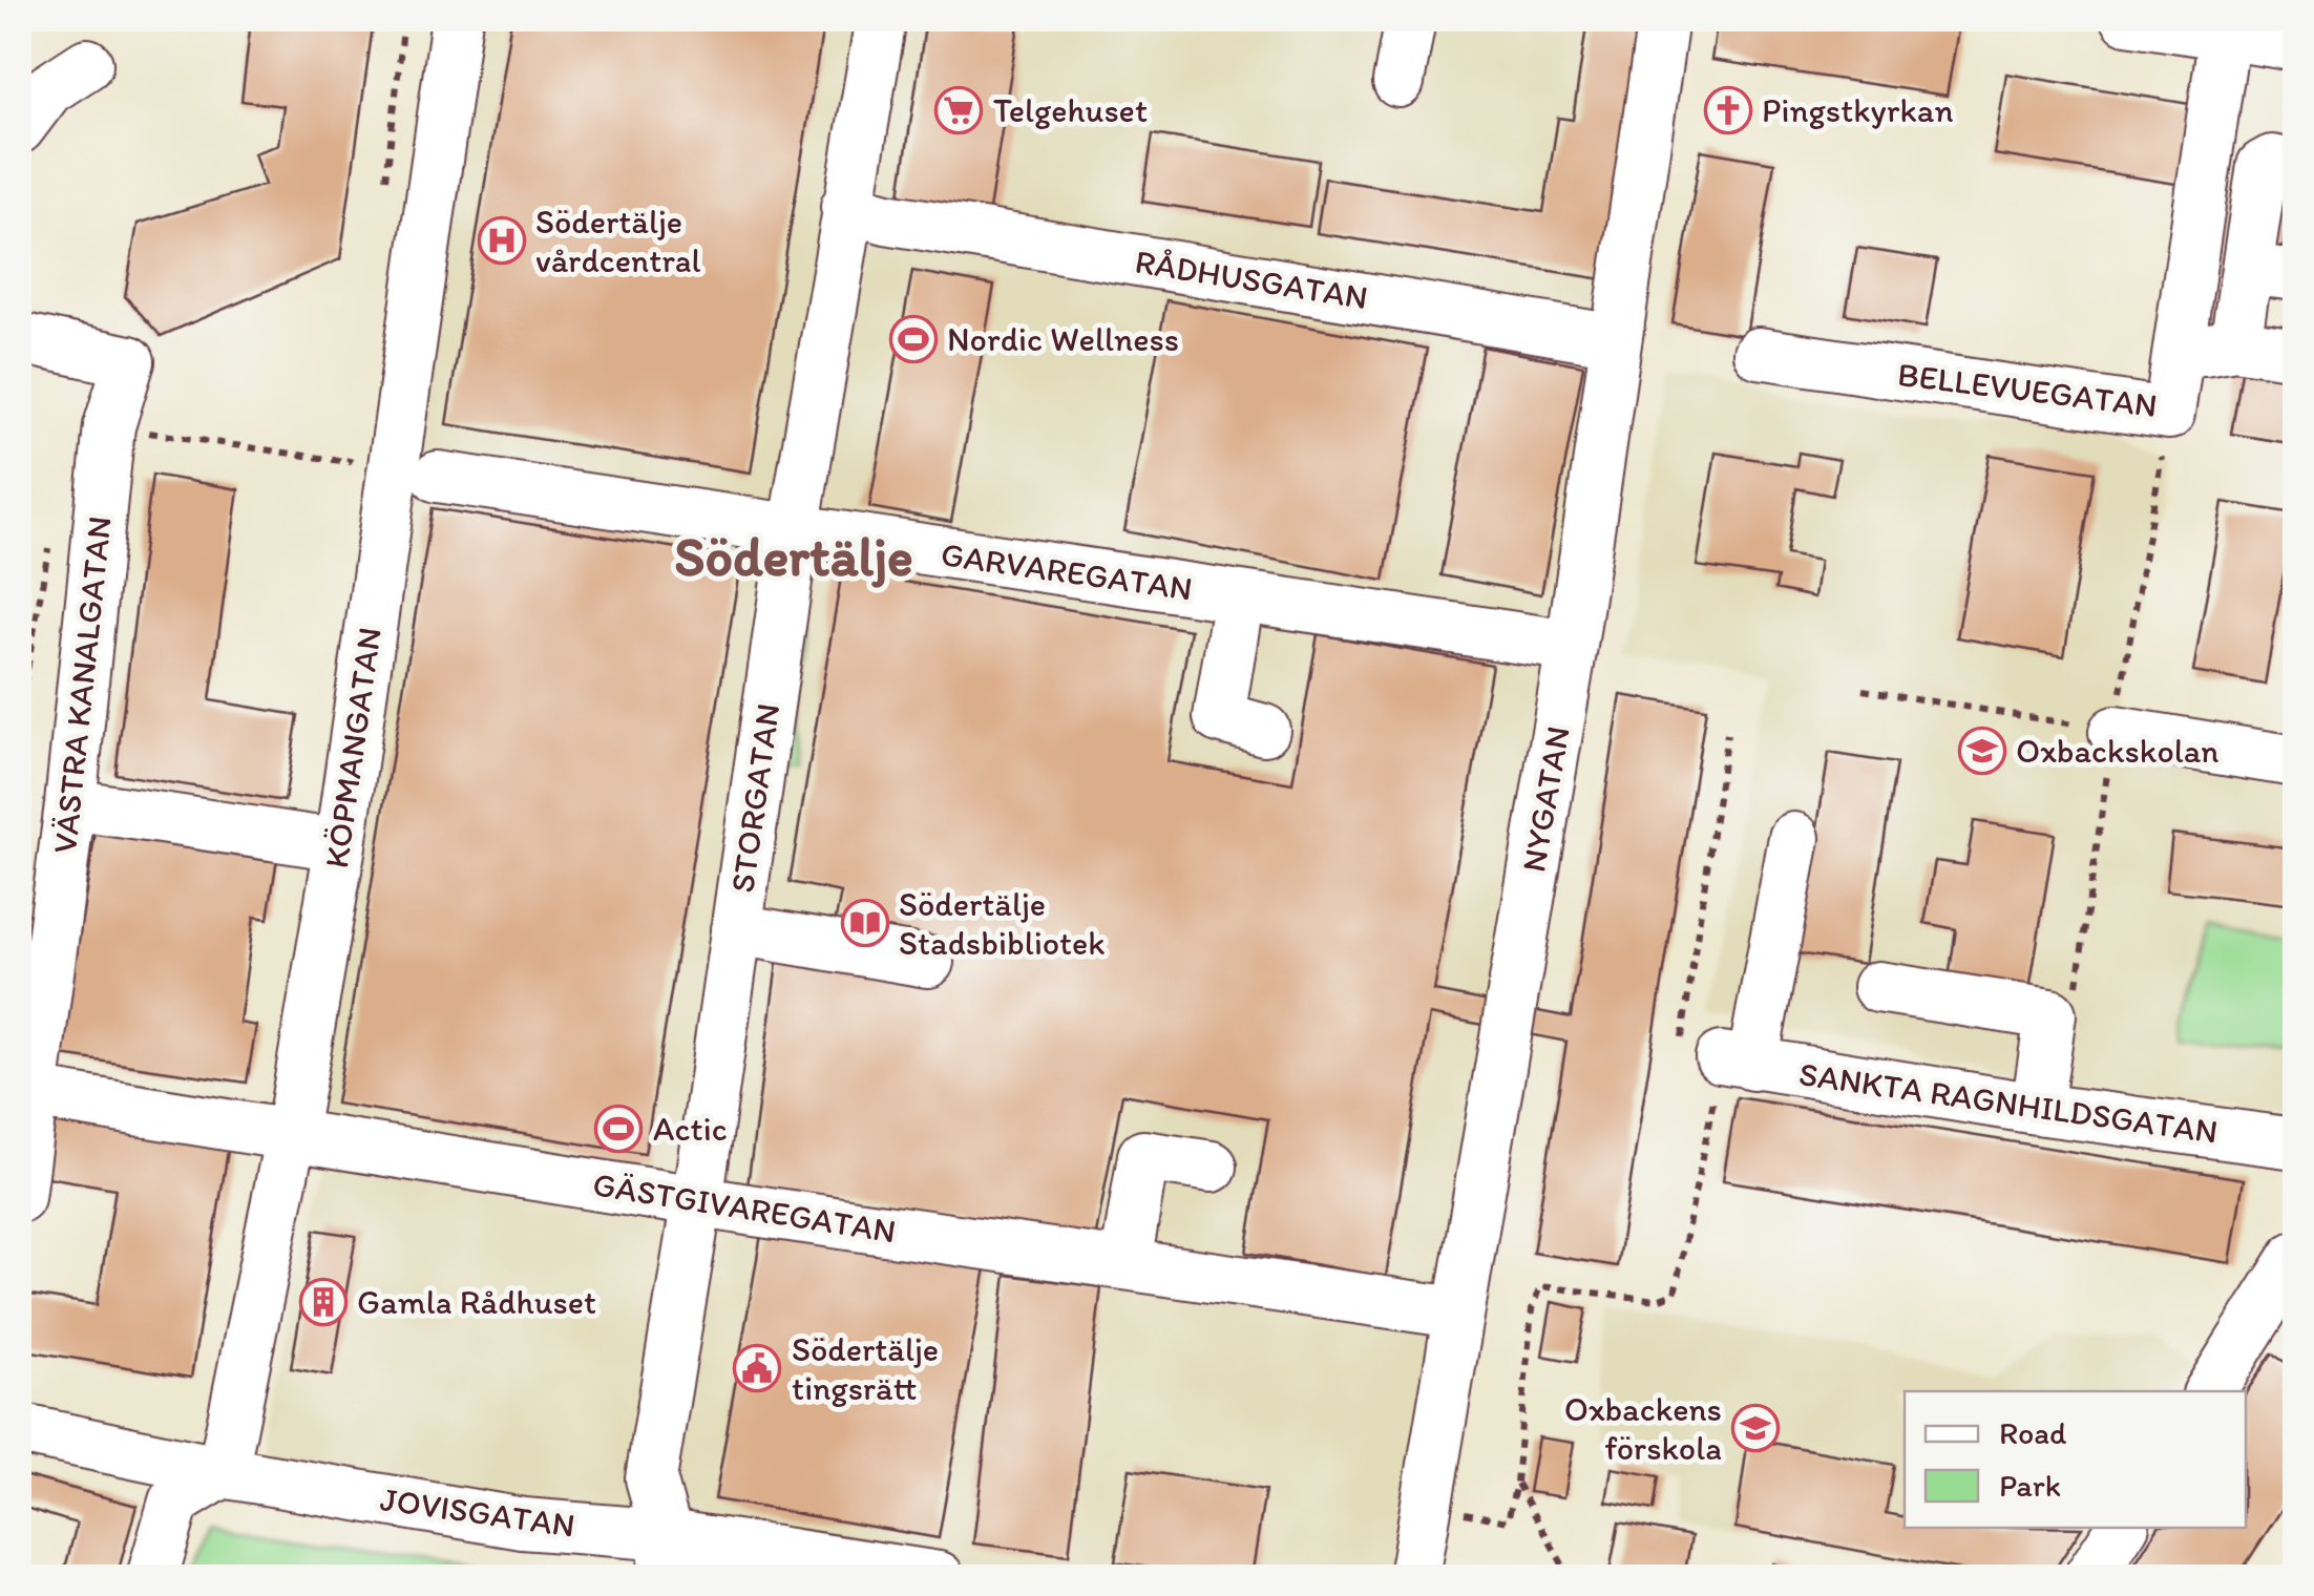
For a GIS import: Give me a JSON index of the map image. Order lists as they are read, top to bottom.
{
  "streets": {
    "street": [
      "RÅDHUSGATAN",
      "BELLEVUEGATAN",
      "GARVAREGATAN",
      "VÄSTRA KANALGATAN",
      "KÖPMANGATAN",
      "STORGATAN",
      "NYGATAN",
      "SANKTA RAGNHILDSGATAN",
      "GÄSTGIVAREGATAN",
      "JOVISGATAN"
    ]
  },
  "crossings": [
    ["RÅDHUSGATAN", "STORGATAN"],
    ["RÅDHUSGATAN", "NYGATAN"],
    ["GARVAREGATAN", "STORGATAN"],
    ["GARVAREGATAN", "NYGATAN"],
    ["VÄSTRA KANALGATAN", "GÄSTGIVAREGATAN"],
    ["KÖPMANGATAN", "GÄSTGIVAREGATAN"],
    ["KÖPMANGATAN", "JOVISGATAN"],
    ["STORGATAN", "GÄSTGIVAREGATAN"],
    ["STORGATAN", "JOVISGATAN"],
    ["NYGATAN", "GÄSTGIVAREGATAN"]
  ],
  "districts": ["Södertälje"],
  "places": {
    "supermarket": ["Telgehuset"],
    "church": ["Pingstkyrkan"],
    "hospital": ["Södertälje vårdcentral"],
    "sports": ["Nordic Wellness", "Actic"],
    "school or university": ["Oxbackskolan", "Oxbackens förskola"],
    "library": ["Södertälje Stadsbibliotek"],
    "building": ["Gamla Rådhuset"],
    "public building": ["Södertälje tingsrätt"]
  },
  "legend": ["Road", "Park"]
}
